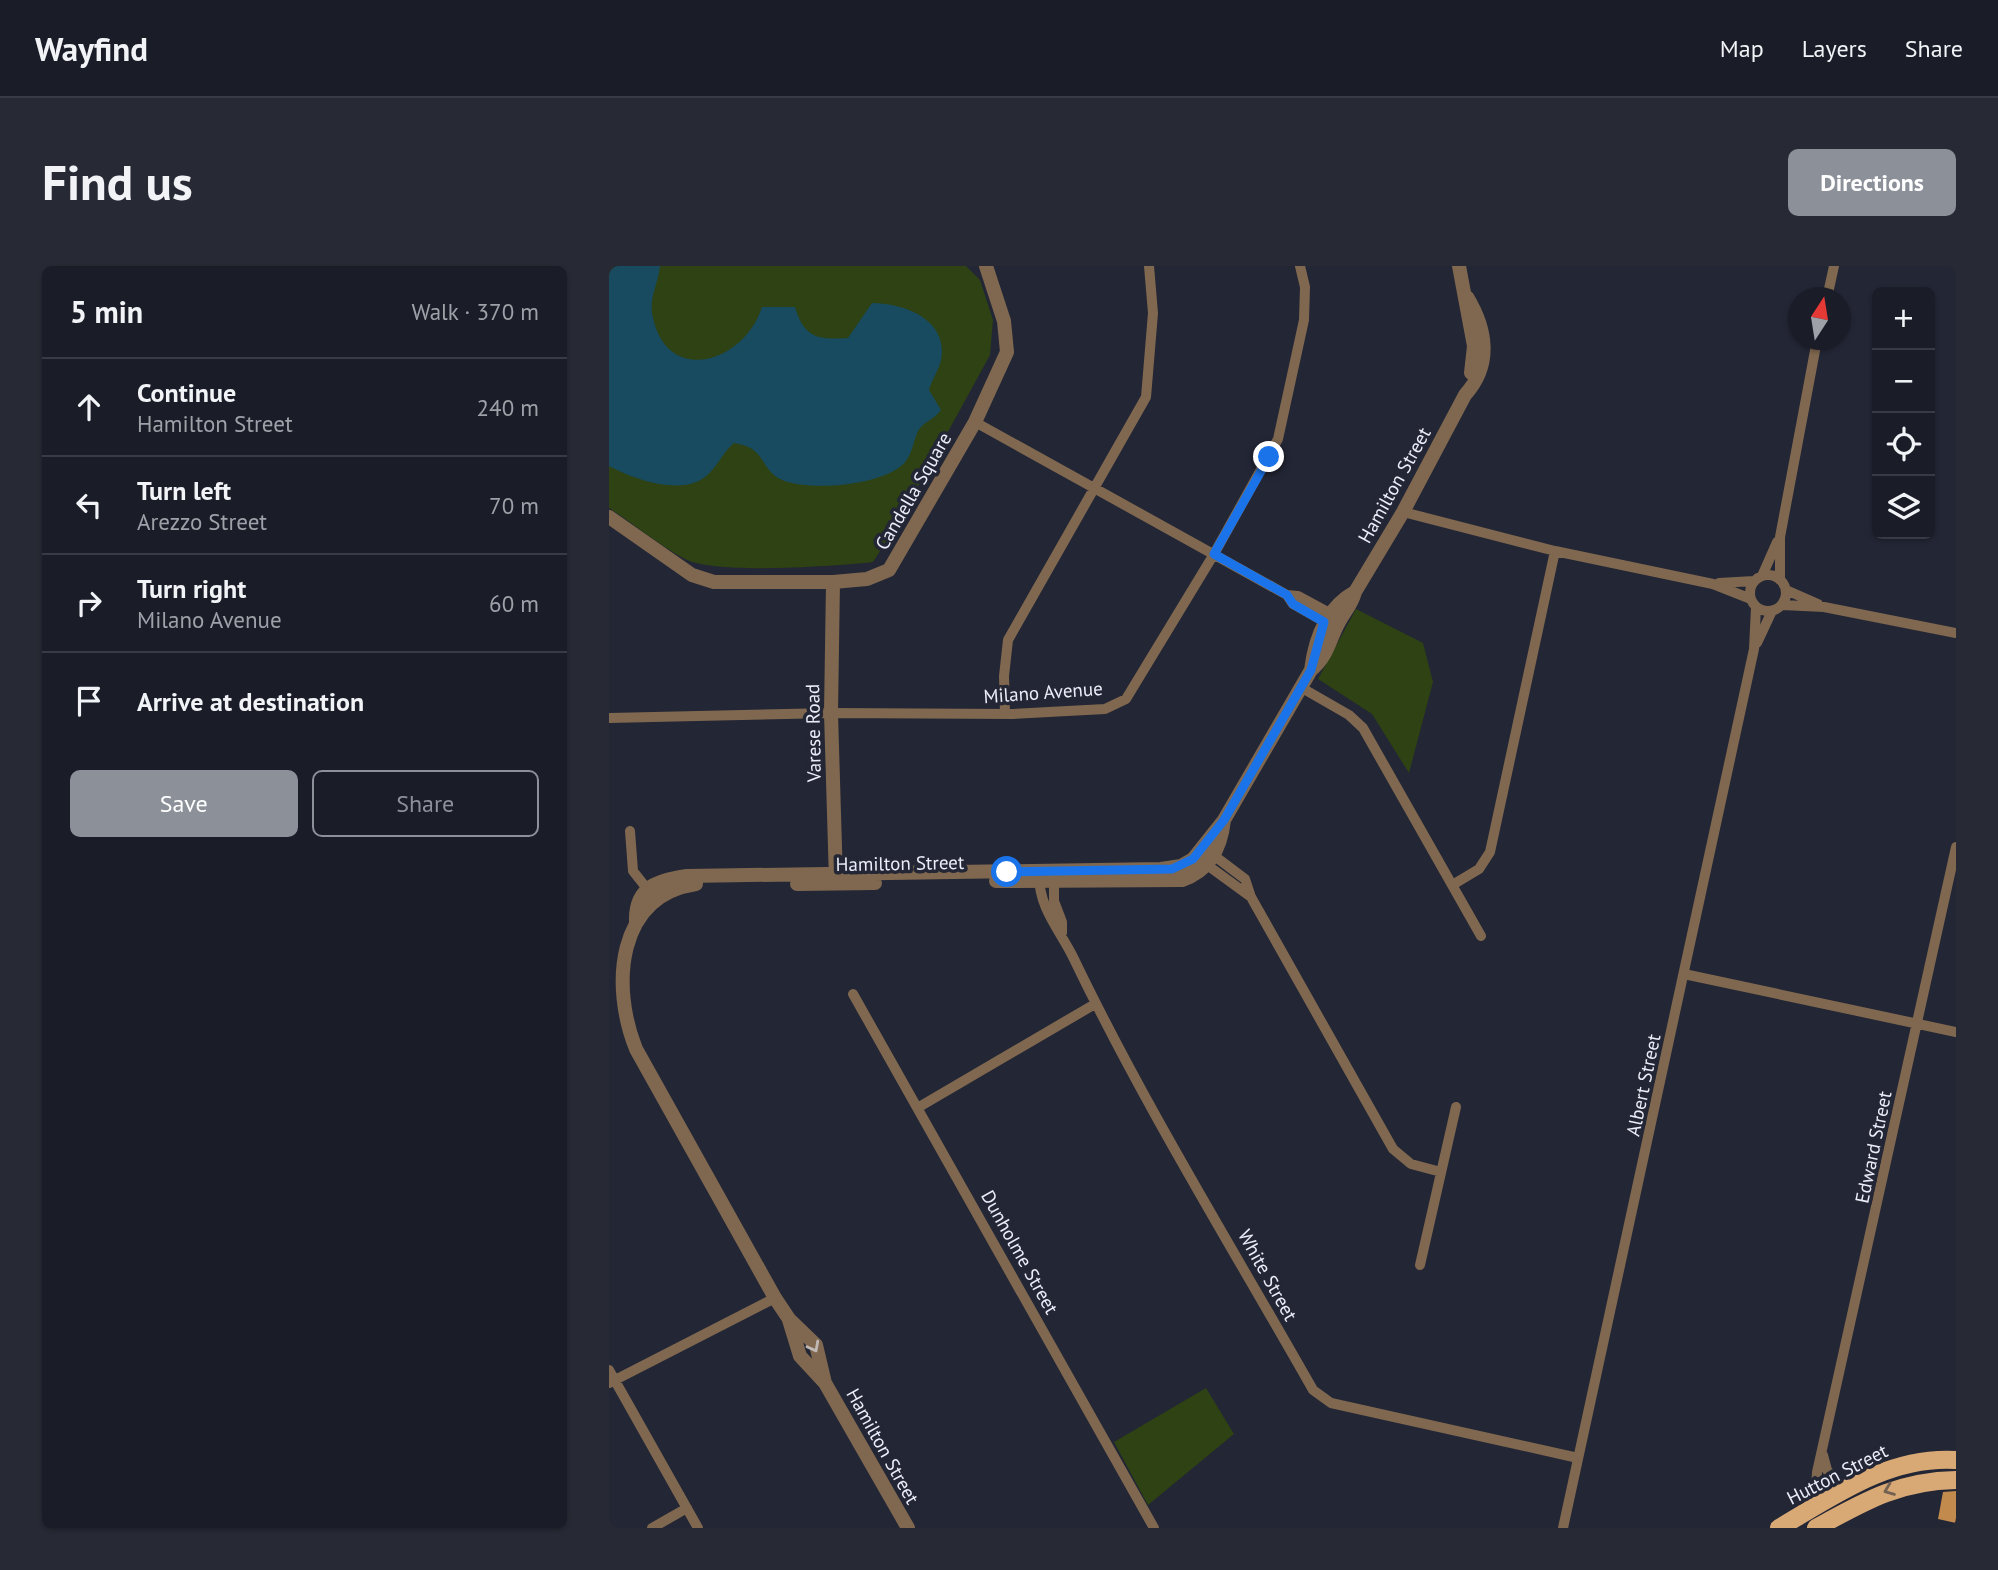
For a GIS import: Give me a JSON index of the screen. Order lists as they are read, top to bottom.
{
  "streets": {
    "main road": ["Hutton Street"],
    "street": [
      "Hamilton Street",
      "Candella Square",
      "Milano Avenue",
      "Varese Road",
      "Albert Street",
      "Edward Street",
      "Dunholme Street",
      "White Street"
    ]
  },
  "crossings": [
    ["Hamilton Street", "Varese Road"],
    ["Hamilton Street", "White Street"],
    ["Candella Square", "Varese Road"],
    ["Milano Avenue", "Varese Road"],
    ["Albert Street", "White Street"],
    ["Edward Street", "Hutton Street"]
  ],
  "north": "top",
  "page": {
    "header": "Wayfind",
    "nav": ["Map", "Layers", "Share"],
    "buttons": [
      "Directions",
      ["Save", "Share"]
    ],
    "title": "Find us",
    "heading": ["5 min", "Walk · 370 m"],
    "map_buttons": ["+", "−"],
    "list": [
      ["Continue", "Hamilton Street", "240 m"],
      ["Turn left", "Arezzo Street", "70 m"],
      ["Turn right", "Milano Avenue", "60 m"],
      "Arrive at destination"
    ]
  }
}
